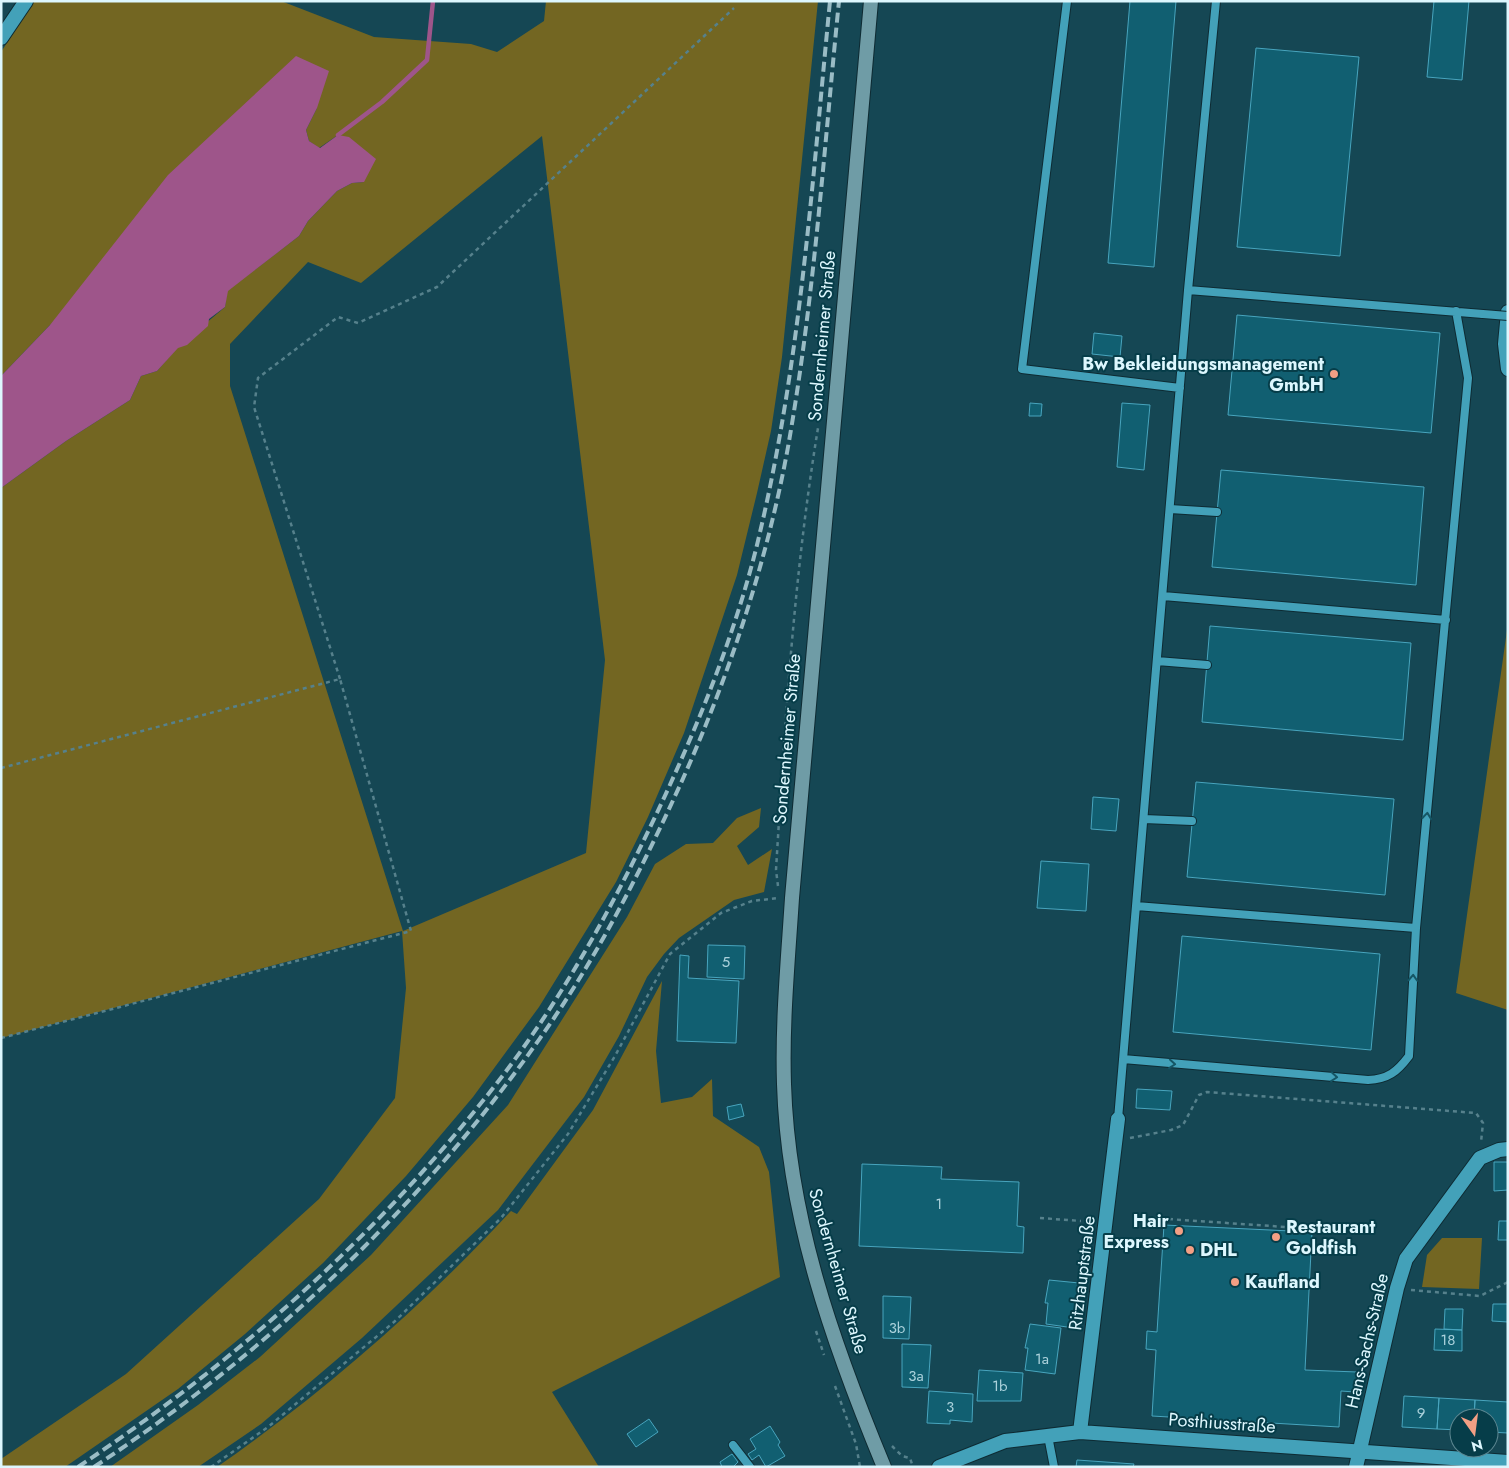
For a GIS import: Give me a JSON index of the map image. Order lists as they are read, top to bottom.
{
  "streets": {
    "main road": ["Sondernheimer Straße"],
    "street": ["Ritzhauptstraße", "Hans-Sachs-Straße", "Posthiusstraße"]
  },
  "crossings": [
    ["Ritzhauptstraße", "Posthiusstraße"],
    ["Hans-Sachs-Straße", "Posthiusstraße"]
  ],
  "places": [
    "Bw Bekleidungsmanagement GmbH",
    "Hair Express",
    "Restaurant Goldfish",
    "DHL",
    "Kaufland"
  ],
  "house_numbers": [
    "5",
    "1",
    "3b",
    "18",
    "1a",
    "3a",
    "1b",
    "3",
    "9"
  ],
  "north": "bottom"
}
